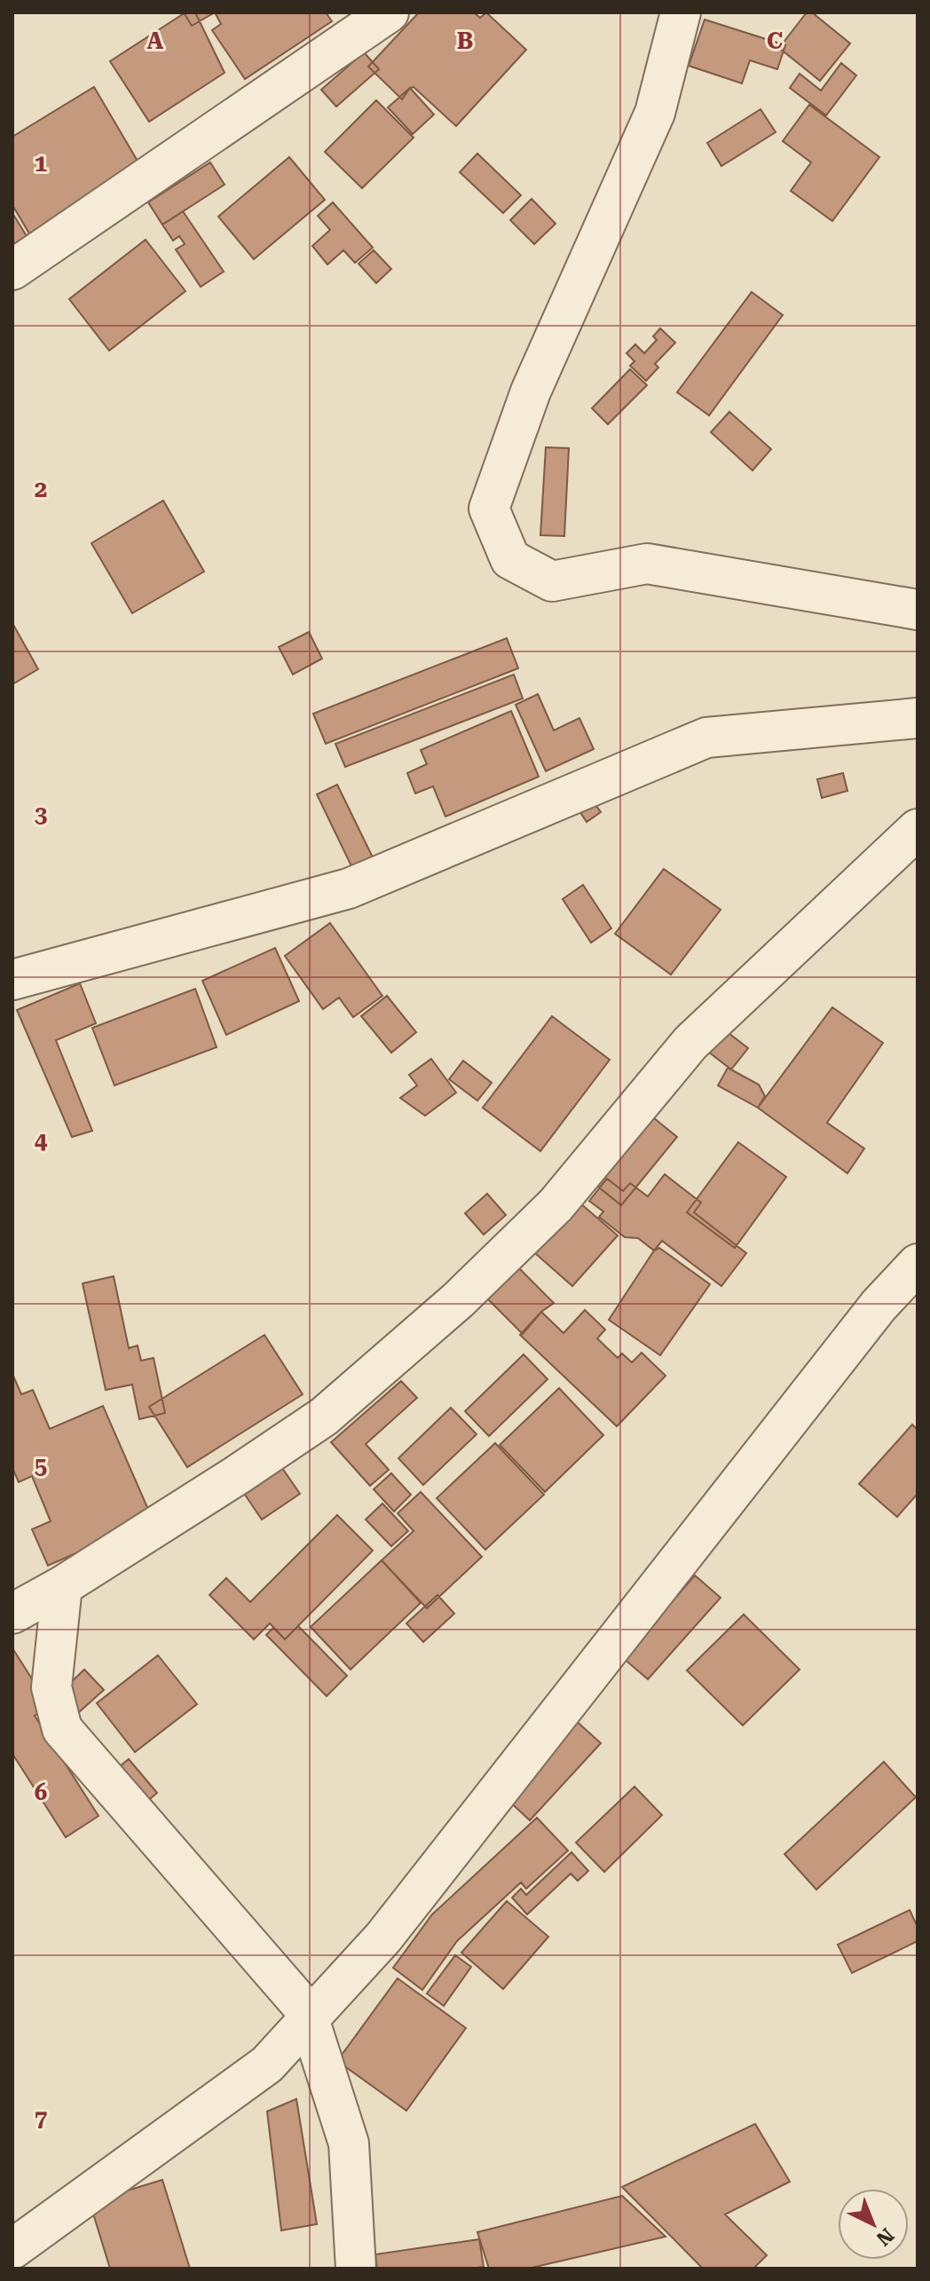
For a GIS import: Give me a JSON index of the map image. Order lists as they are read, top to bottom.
{
  "north": "bottom right",
  "grid": {
    "columns": ["A", "B", "C"],
    "rows": [
      "1",
      "2",
      "3",
      "4",
      "5",
      "6",
      "7"
    ]
  }
}
